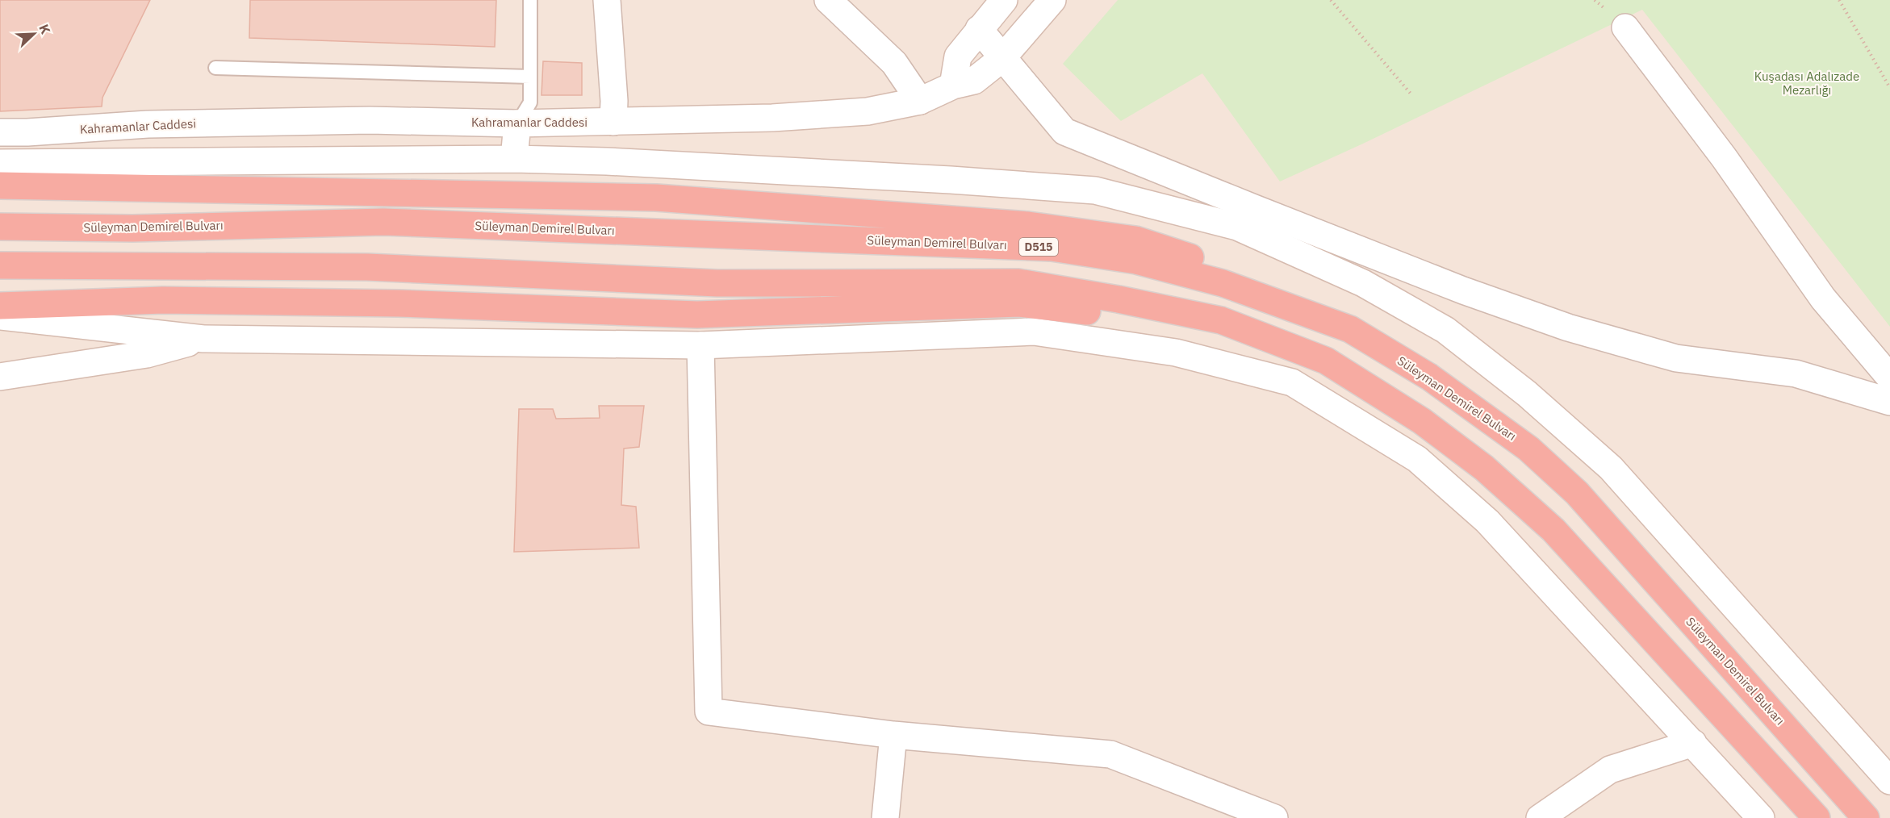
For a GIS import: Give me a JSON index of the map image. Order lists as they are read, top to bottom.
{
  "streets": {
    "highway": ["Süleyman Demirel Bulvarı", "D515"],
    "main road": ["Kahramanlar Caddesi"]
  },
  "parks": ["Kuşadası Adalızade Mezarlığı"],
  "north": "top right"
}
